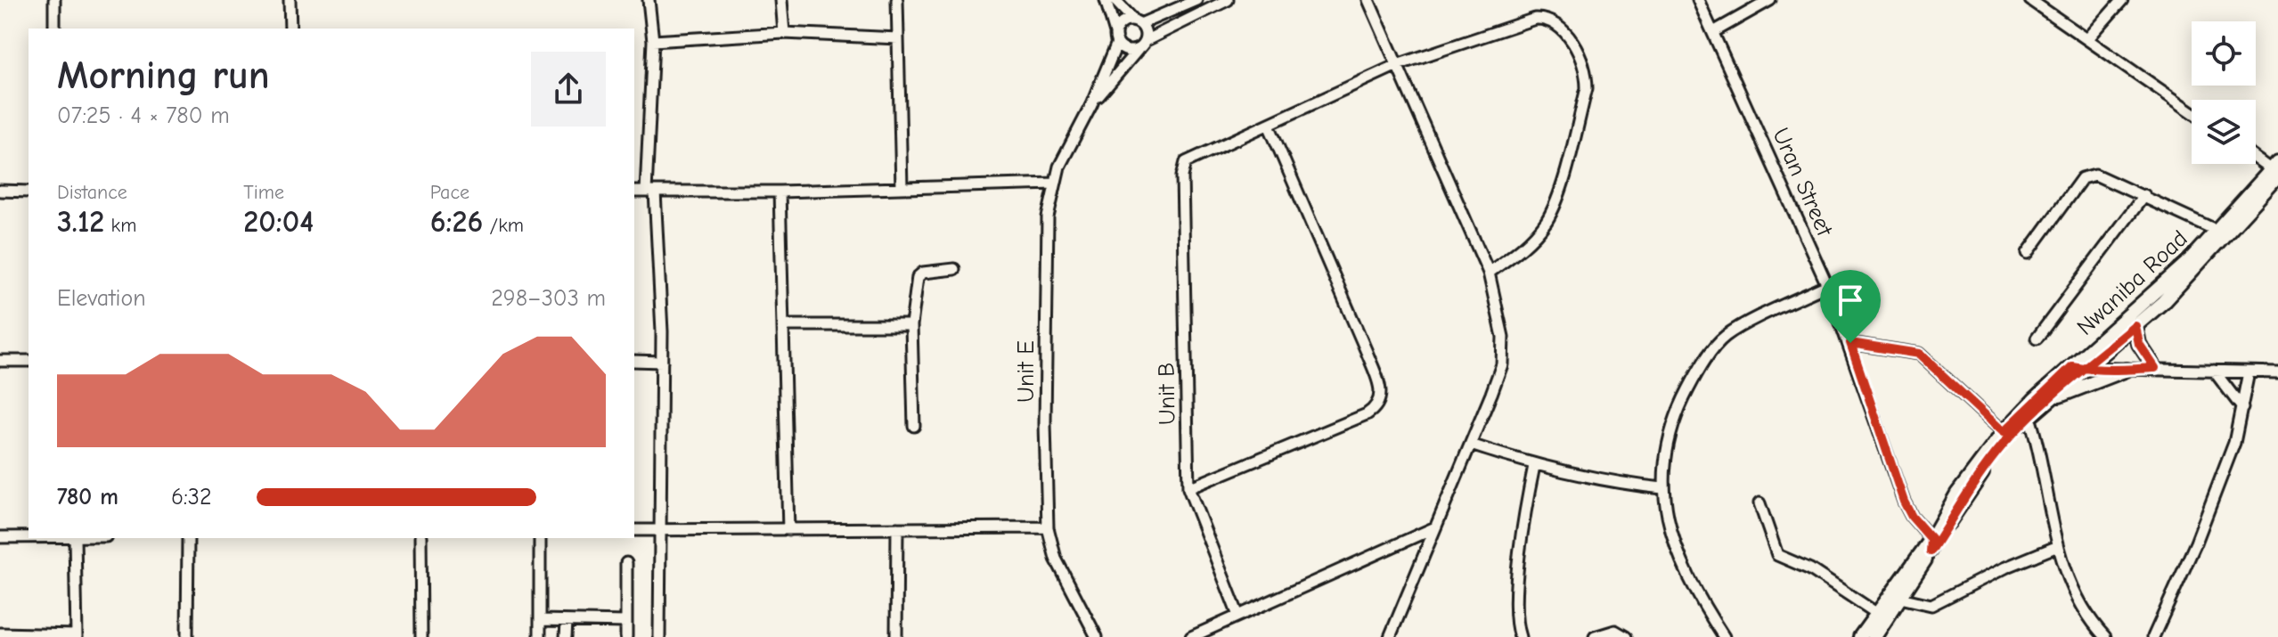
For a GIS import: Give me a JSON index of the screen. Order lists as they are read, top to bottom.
{
  "streets": {
    "main road": ["Nwaniba Road"],
    "street": ["Uran Street", "Unit E", "Unit B"]
  },
  "crossings": [
    ["Uran Street", "Nwaniba Road"]
  ],
  "page": {
    "heading": ["Morning run", "07:25 · 4 × 780 m"],
    "stats": [
      ["Distance", "3.12 km"],
      ["Time", "20:04"],
      ["Pace", "6:26 /km"]
    ],
    "chart": ["Elevation", "298–303 m"],
    "list": [
      {
        "name": "780 m",
        "note": "6:32"
      }
    ]
  }
}
